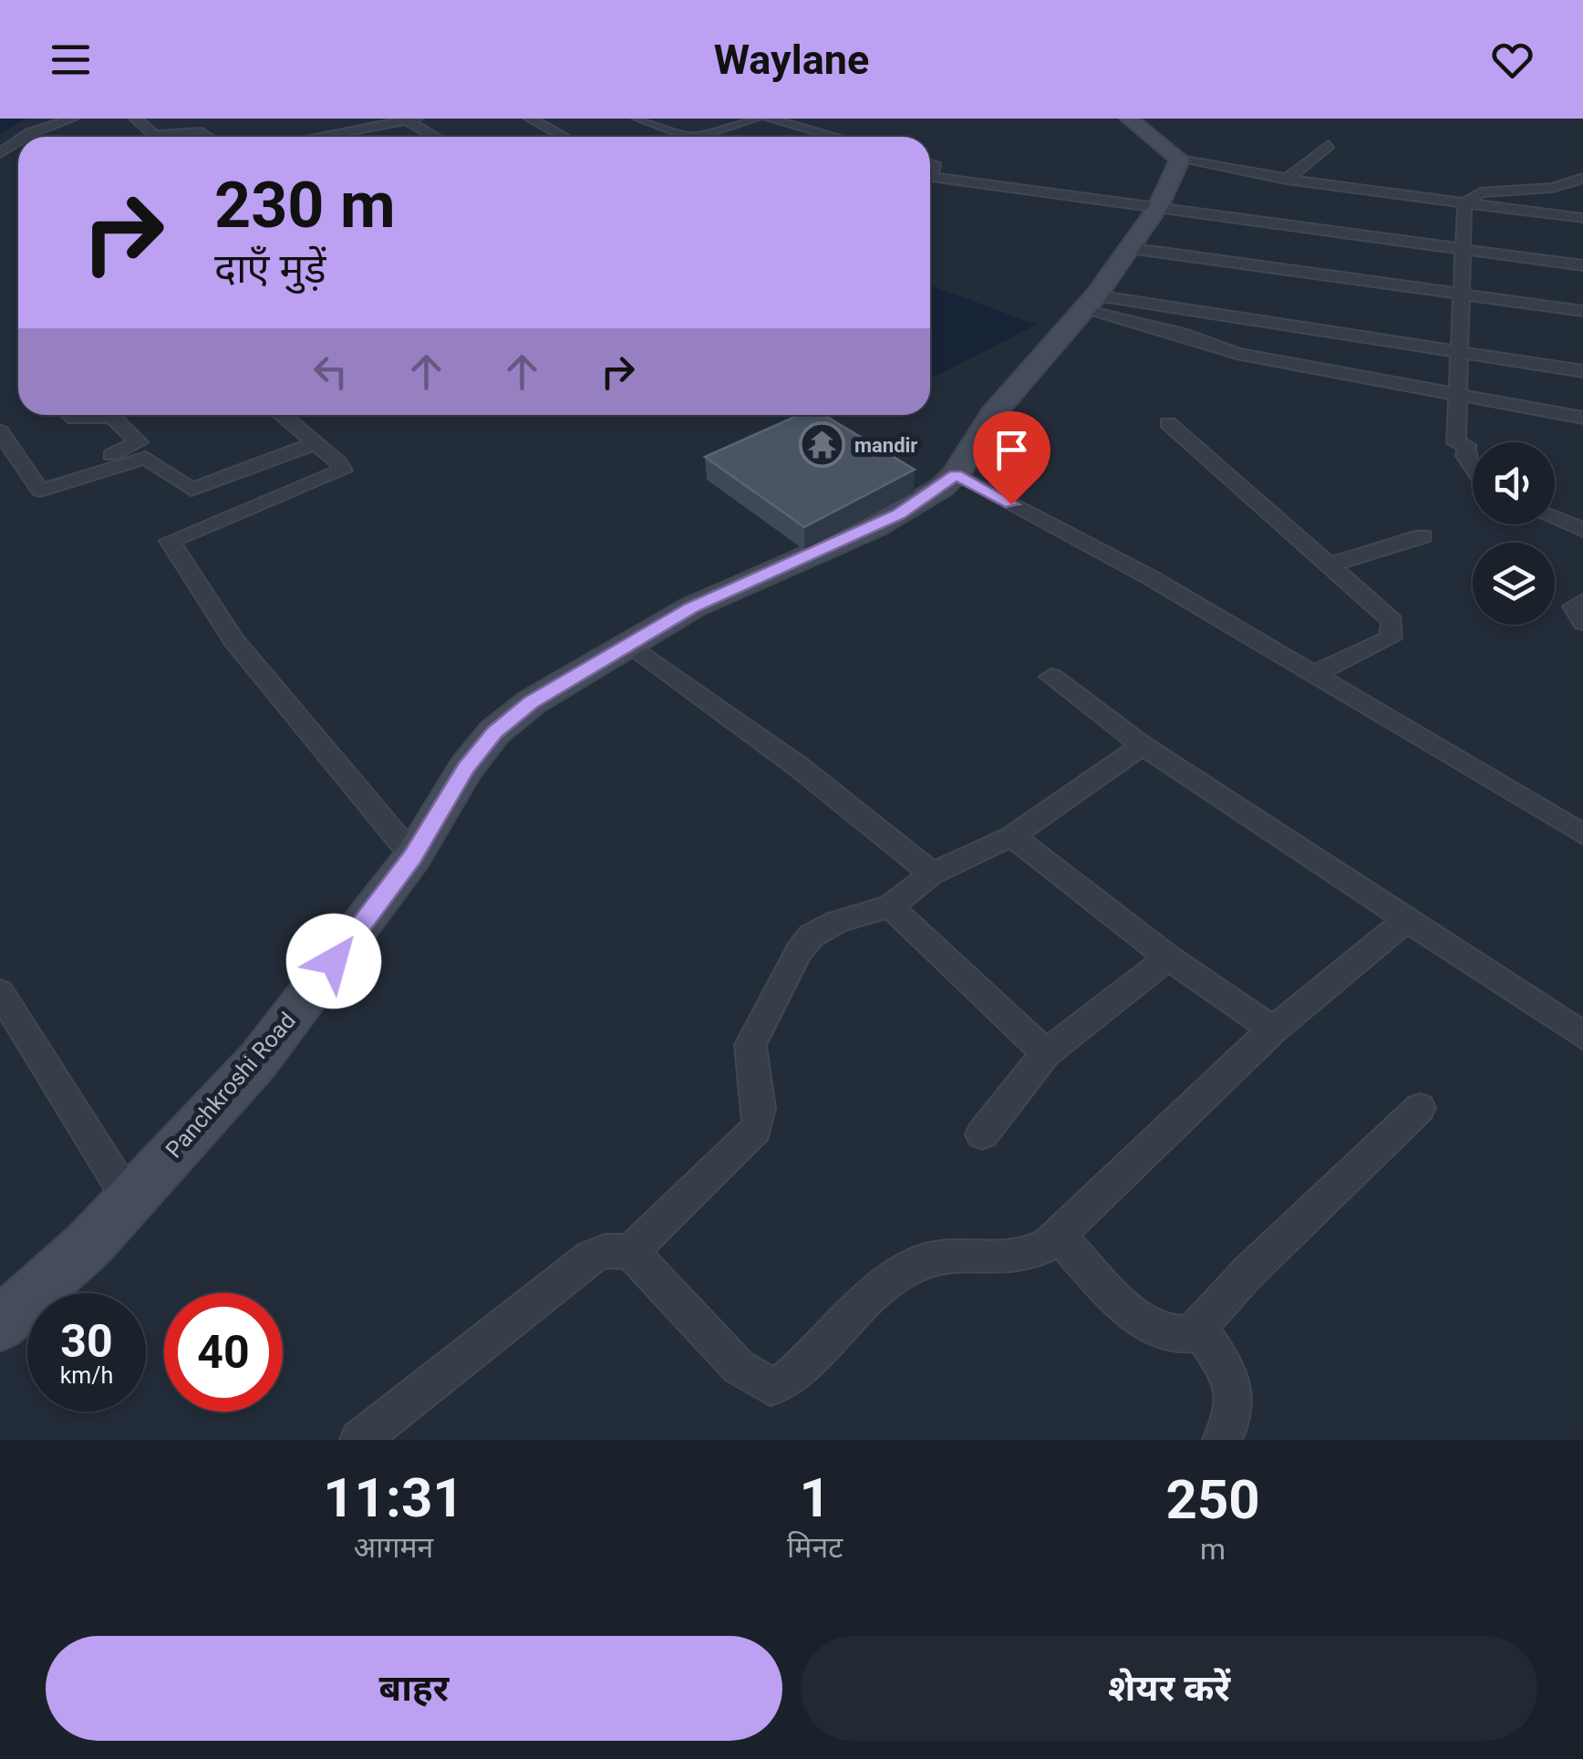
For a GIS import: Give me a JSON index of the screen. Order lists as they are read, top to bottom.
{
  "streets": {
    "street": ["Panchkroshi Road"]
  },
  "places": {
    "temple": ["mandir"]
  },
  "page": {
    "header": "Waylane",
    "turn": ["230 m", "दाएँ मुड़ें"],
    "speed": "30 km/h",
    "limit": "40",
    "eta": [
      "11:31",
      "आगमन",
      "1",
      "मिनट",
      "250",
      "m"
    ],
    "buttons": ["बाहर", "शेयर करें"]
  }
}
